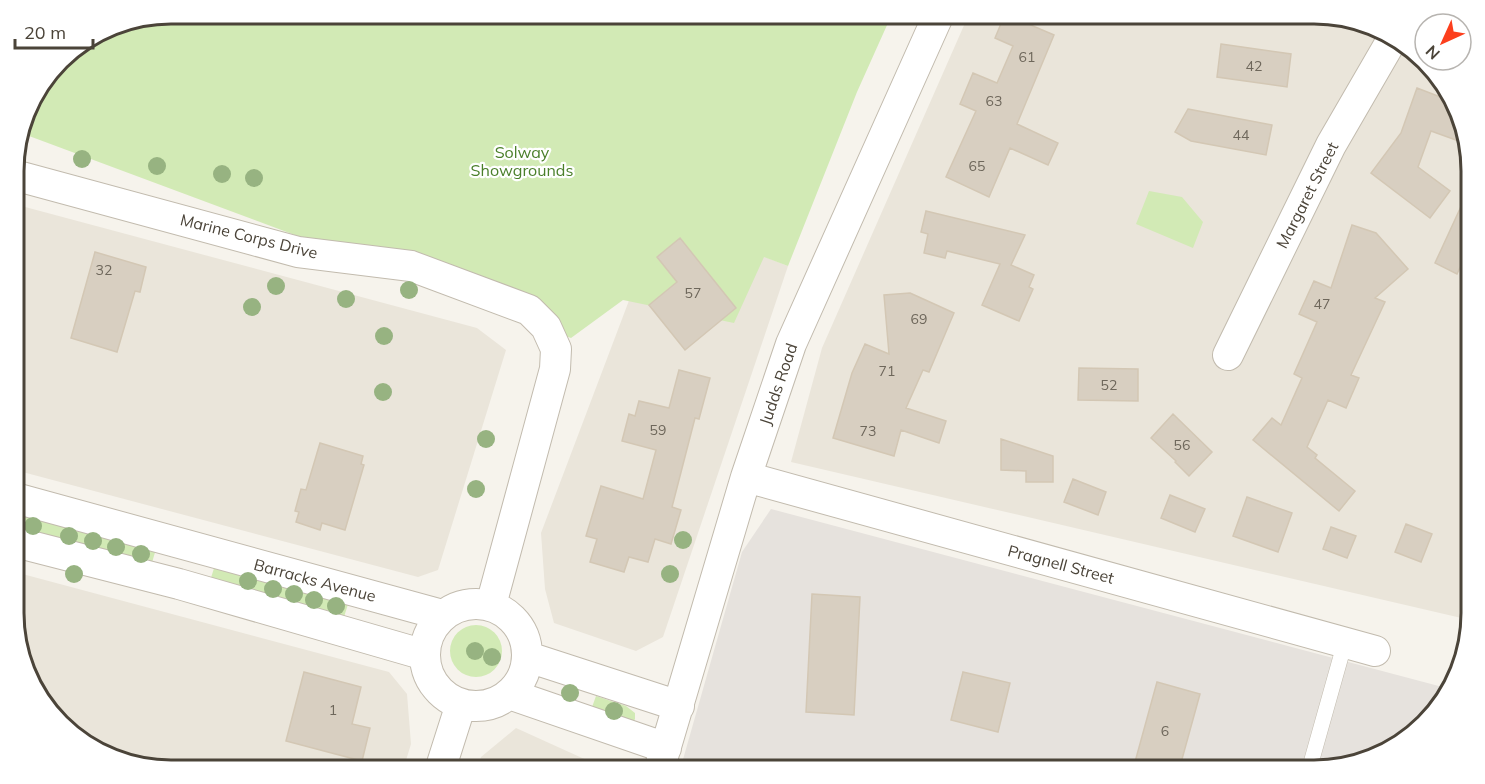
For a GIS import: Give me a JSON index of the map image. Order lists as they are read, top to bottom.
{
  "streets": {
    "street": [
      "Margaret Street",
      "Marine Corps Drive",
      "Judds Road",
      "Pragnell Street",
      "Barracks Avenue"
    ]
  },
  "crossings": [
    ["Marine Corps Drive", "Barracks Avenue"],
    ["Judds Road", "Pragnell Street"]
  ],
  "parks": ["Solway Showgrounds"],
  "house_numbers": [
    "61",
    "42",
    "63",
    "44",
    "65",
    "32",
    "57",
    "47",
    "69",
    "71",
    "52",
    "59",
    "73",
    "56",
    "1",
    "6"
  ],
  "scale_bar": "20 m",
  "north": "bottom left"
}
